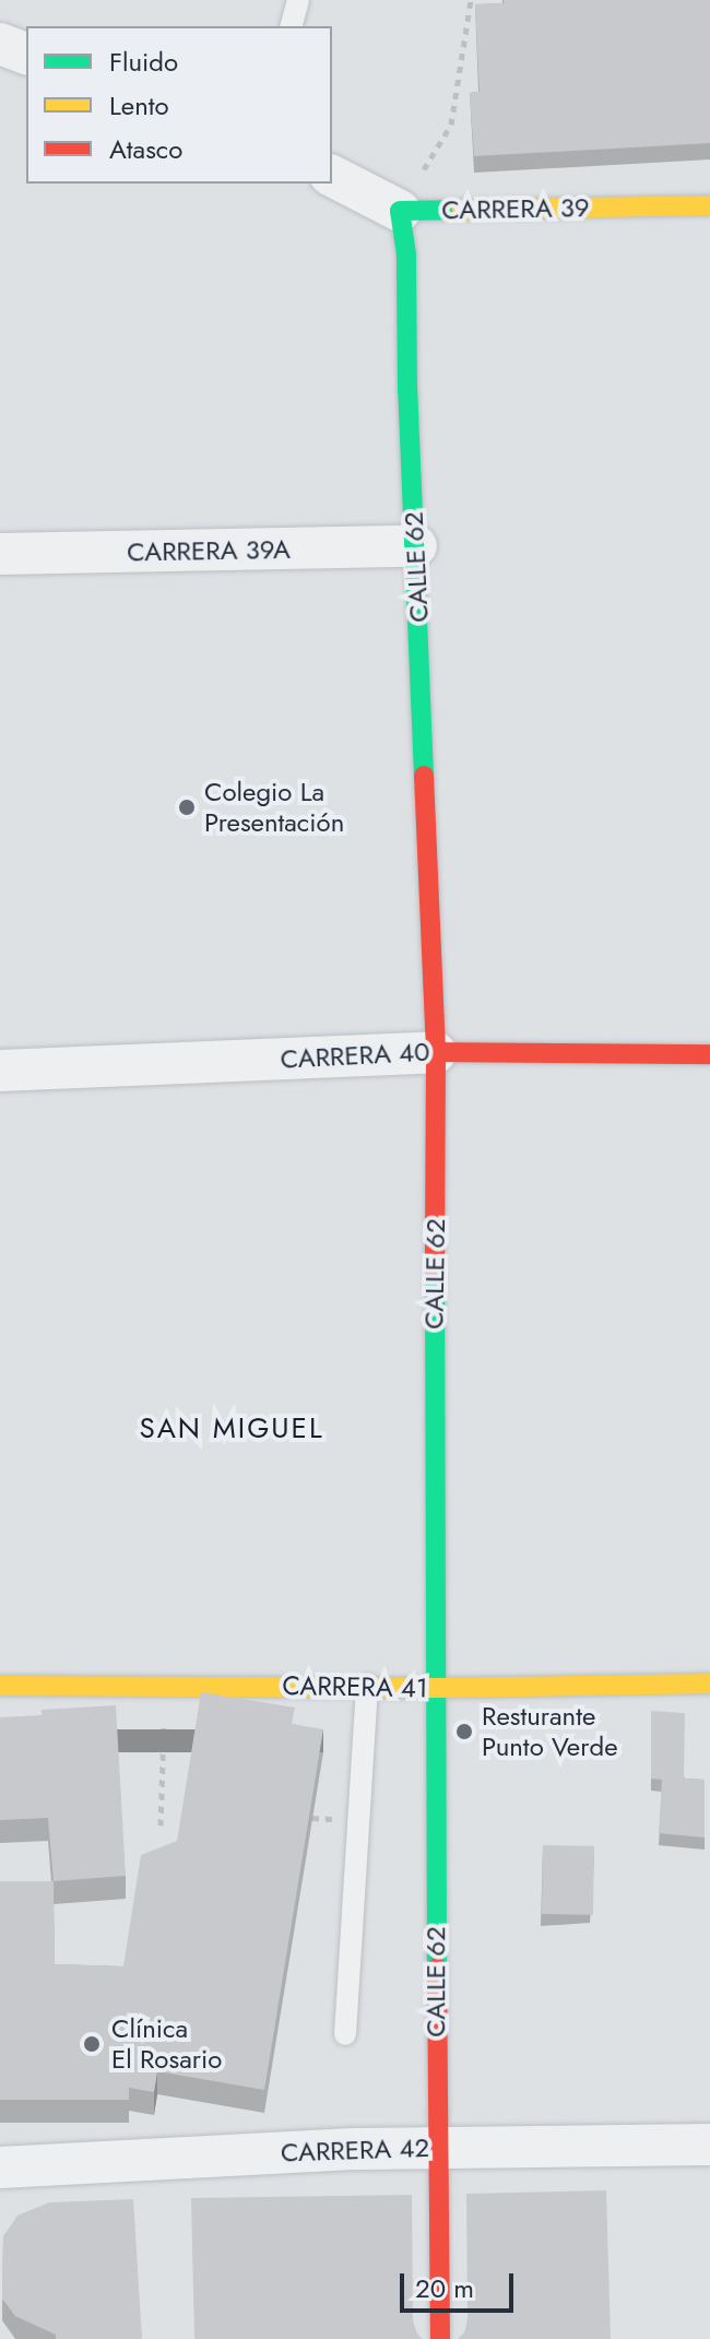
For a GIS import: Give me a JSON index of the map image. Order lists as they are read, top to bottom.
{
  "streets": {
    "main road": [
      "CARRERA 39",
      "CALLE 62",
      "CARRERA 40",
      "CARRERA 41"
    ],
    "street": ["CARRERA 39A", "CARRERA 42"]
  },
  "crossings": [
    ["CARRERA 39", "CALLE 62"],
    ["CARRERA 39A", "CALLE 62"],
    ["CALLE 62", "CARRERA 40"],
    ["CALLE 62", "CARRERA 41"],
    ["CALLE 62", "CARRERA 42"]
  ],
  "districts": ["SAN MIGUEL"],
  "places": ["Colegio La Presentación", "Resturante Punto Verde", "Clínica El Rosario"],
  "legend": ["Fluido", "Lento", "Atasco"],
  "scale_bar": "20 m"
}
